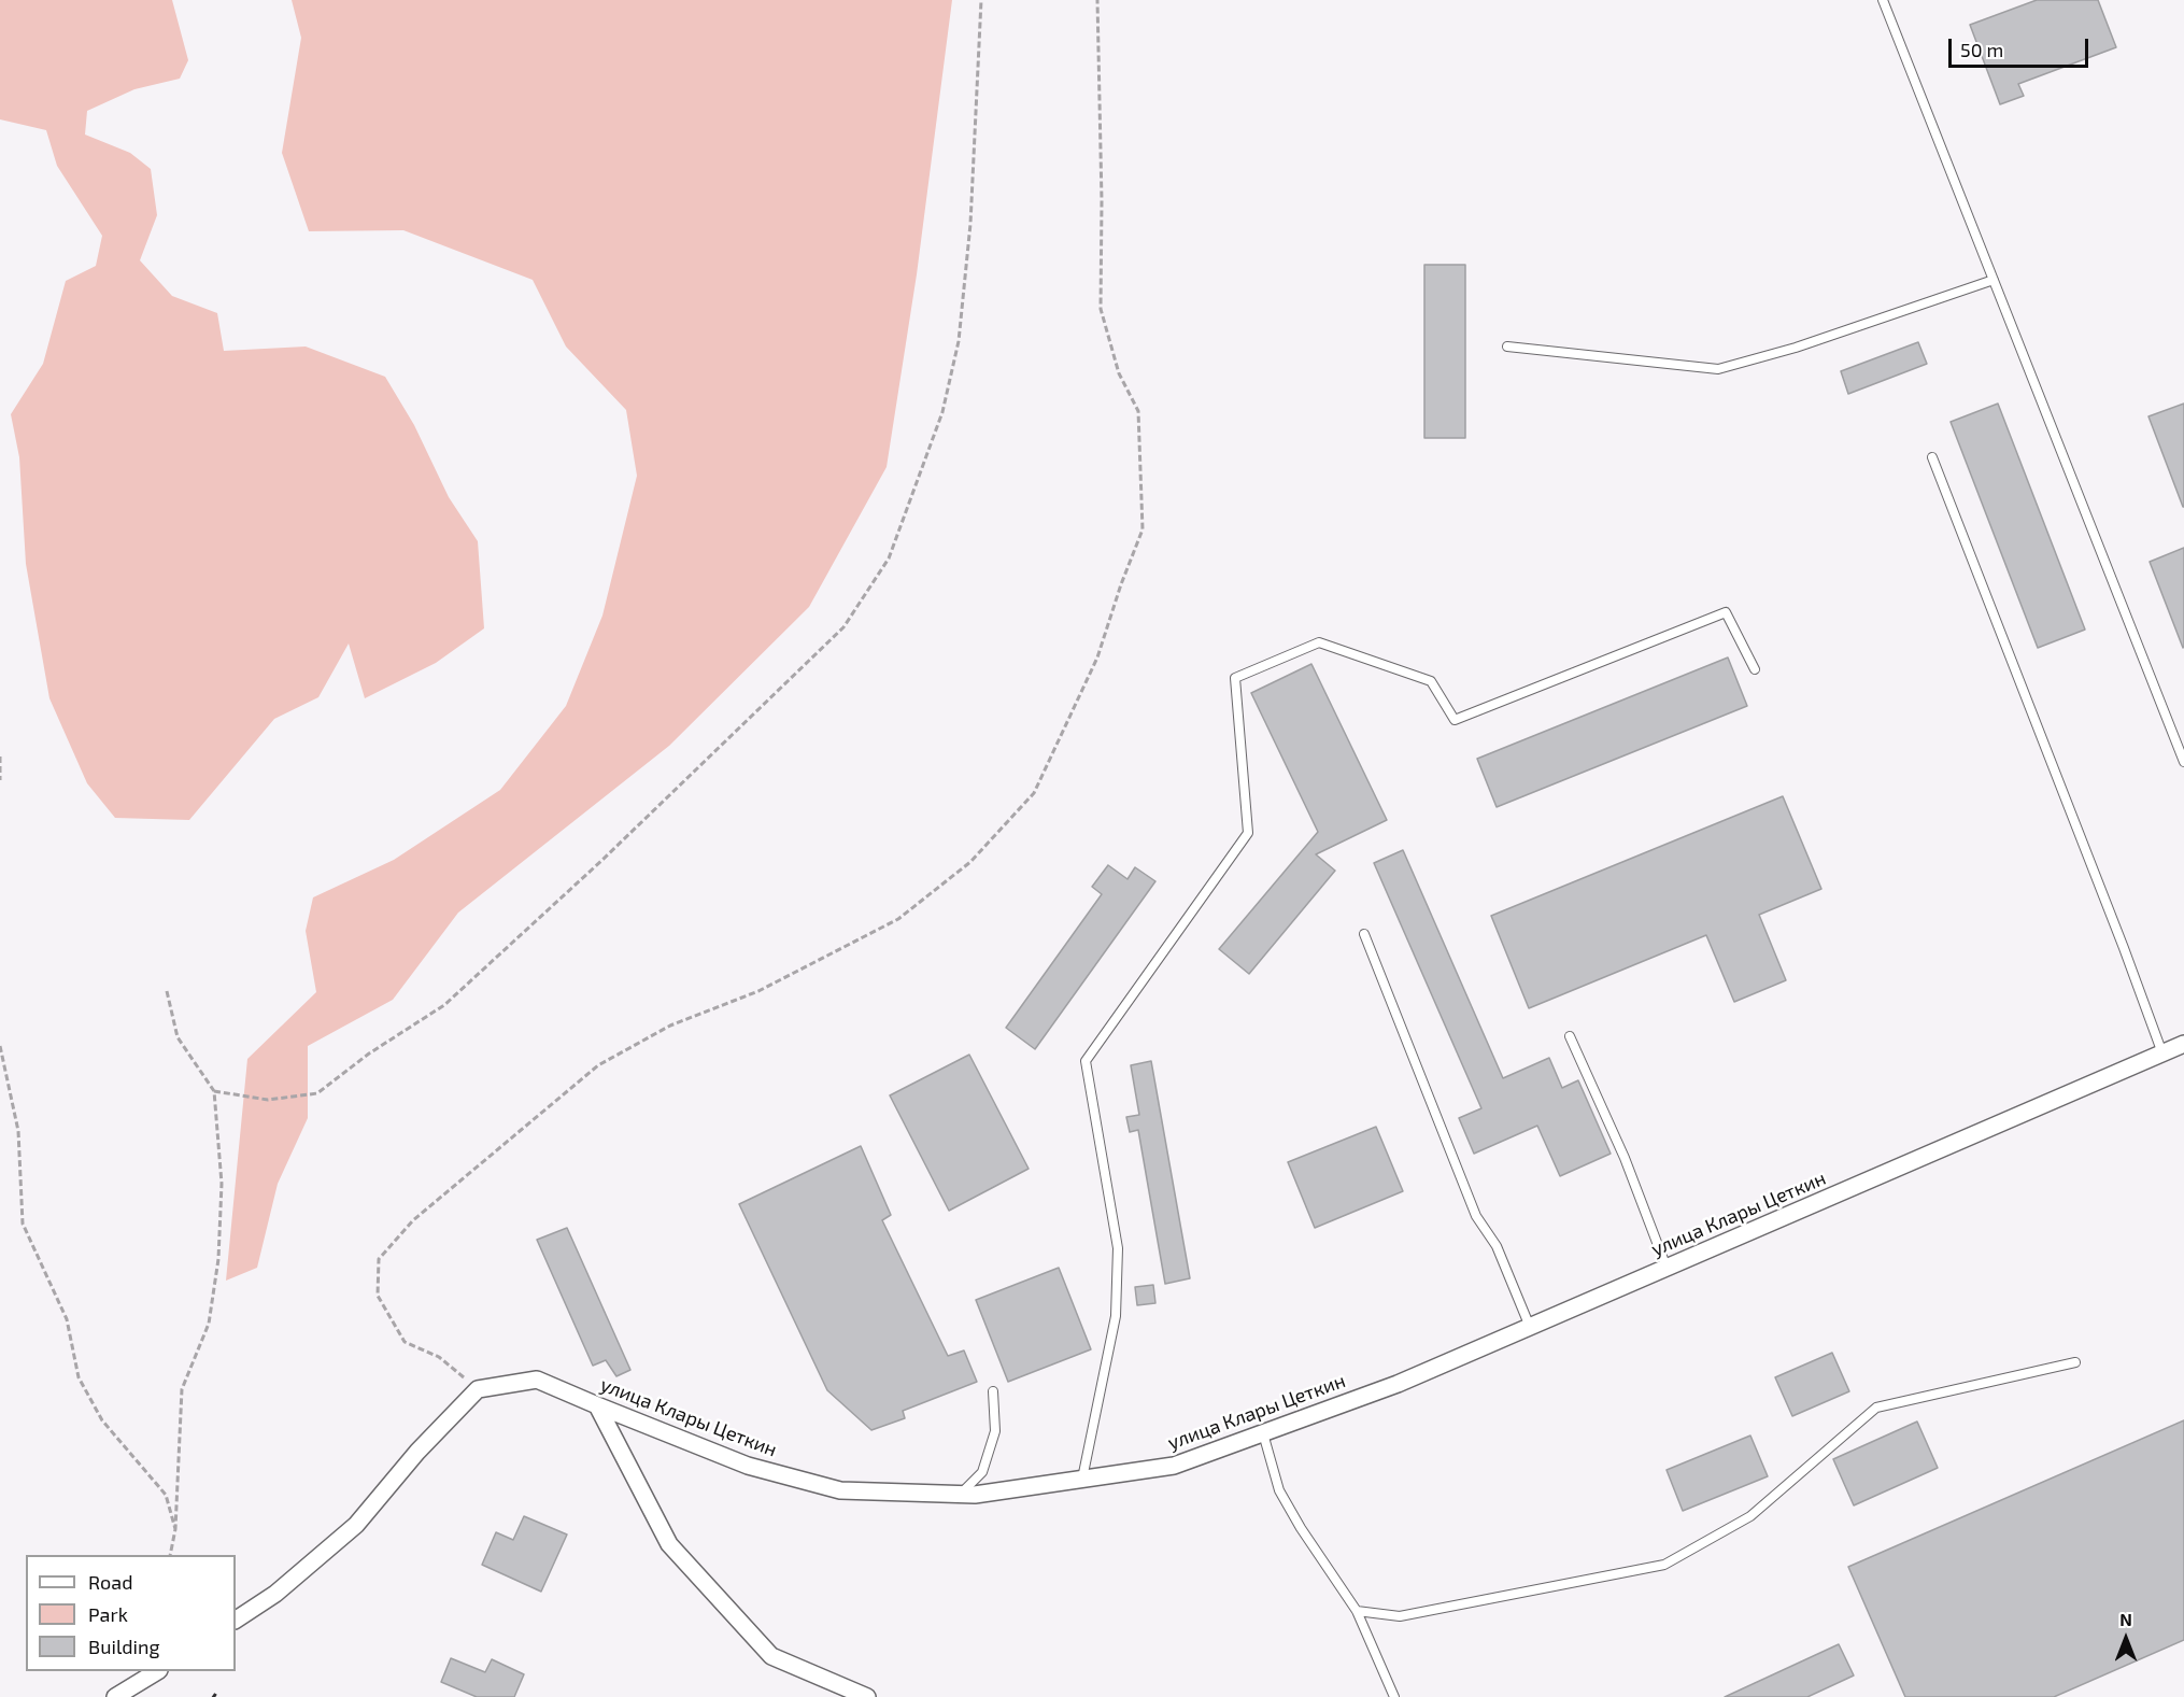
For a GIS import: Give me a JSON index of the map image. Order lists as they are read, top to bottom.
{
  "streets": {
    "street": ["улица Клары Цеткин"]
  },
  "legend": ["Road", "Park", "Building"],
  "scale_bar": "50 m",
  "north": "top"
}
